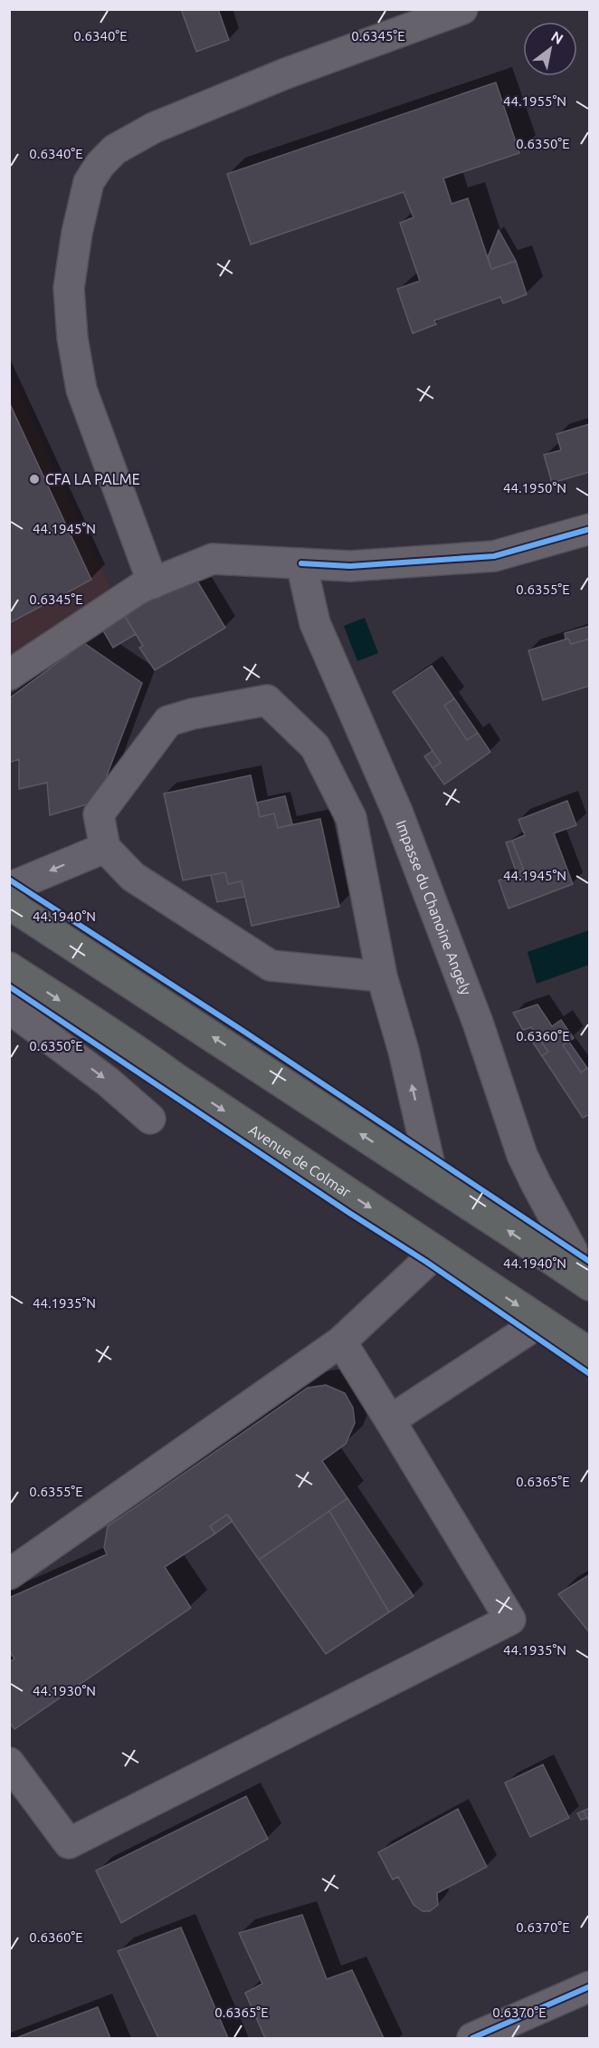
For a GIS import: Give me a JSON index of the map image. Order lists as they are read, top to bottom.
{
  "streets": {
    "main road": ["Avenue de Colmar"],
    "street": ["Impasse du Chanoine Angely"]
  },
  "places": ["CFA LA PALME"],
  "north": "top right",
  "coordinates": [
    "0.6340°E",
    "0.6345°E",
    "44.1955°N",
    "0.6350°E",
    "44.1950°N",
    "44.1945°N",
    "0.6355°E",
    "44.1940°N",
    "0.6360°E",
    "44.1935°N",
    "0.6365°E",
    "44.1930°N",
    "0.6370°E"
  ]
}
